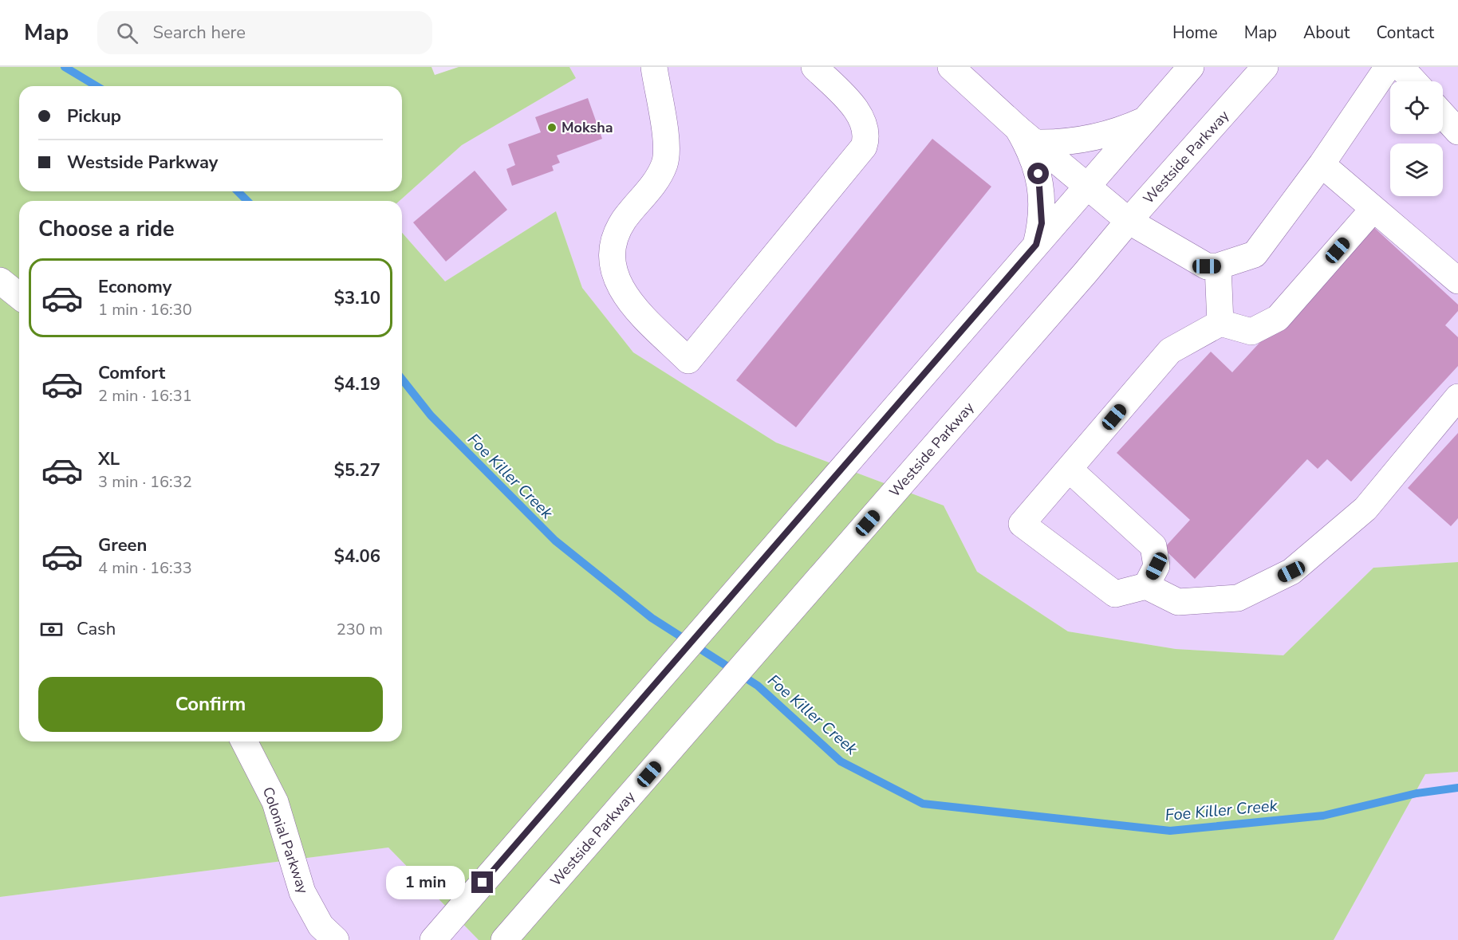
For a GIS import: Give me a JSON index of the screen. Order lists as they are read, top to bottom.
{
  "streets": {
    "main road": ["Westside Parkway", "Colonial Parkway"]
  },
  "water": ["Foe Killer Creek"],
  "places": ["Moksha"],
  "page": {
    "header": "Map",
    "search": "Search here",
    "nav": [
      "Home",
      "Map",
      "About",
      "Contact"
    ],
    "banner": ["Pickup", "Westside Parkway"],
    "heading": "Choose a ride",
    "list": [
      {
        "name": "Economy",
        "note": "1 min · 16:30",
        "value": "$3.10"
      },
      {
        "name": "Comfort",
        "note": "2 min · 16:31",
        "value": "$4.19"
      },
      {
        "name": "XL",
        "note": "3 min · 16:32",
        "value": "$5.27"
      },
      {
        "name": "Green",
        "note": "4 min · 16:33",
        "value": "$4.06"
      }
    ],
    "pay": ["Cash", "230 m"],
    "buttons": "Confirm",
    "bubble": "1 min"
  }
}
